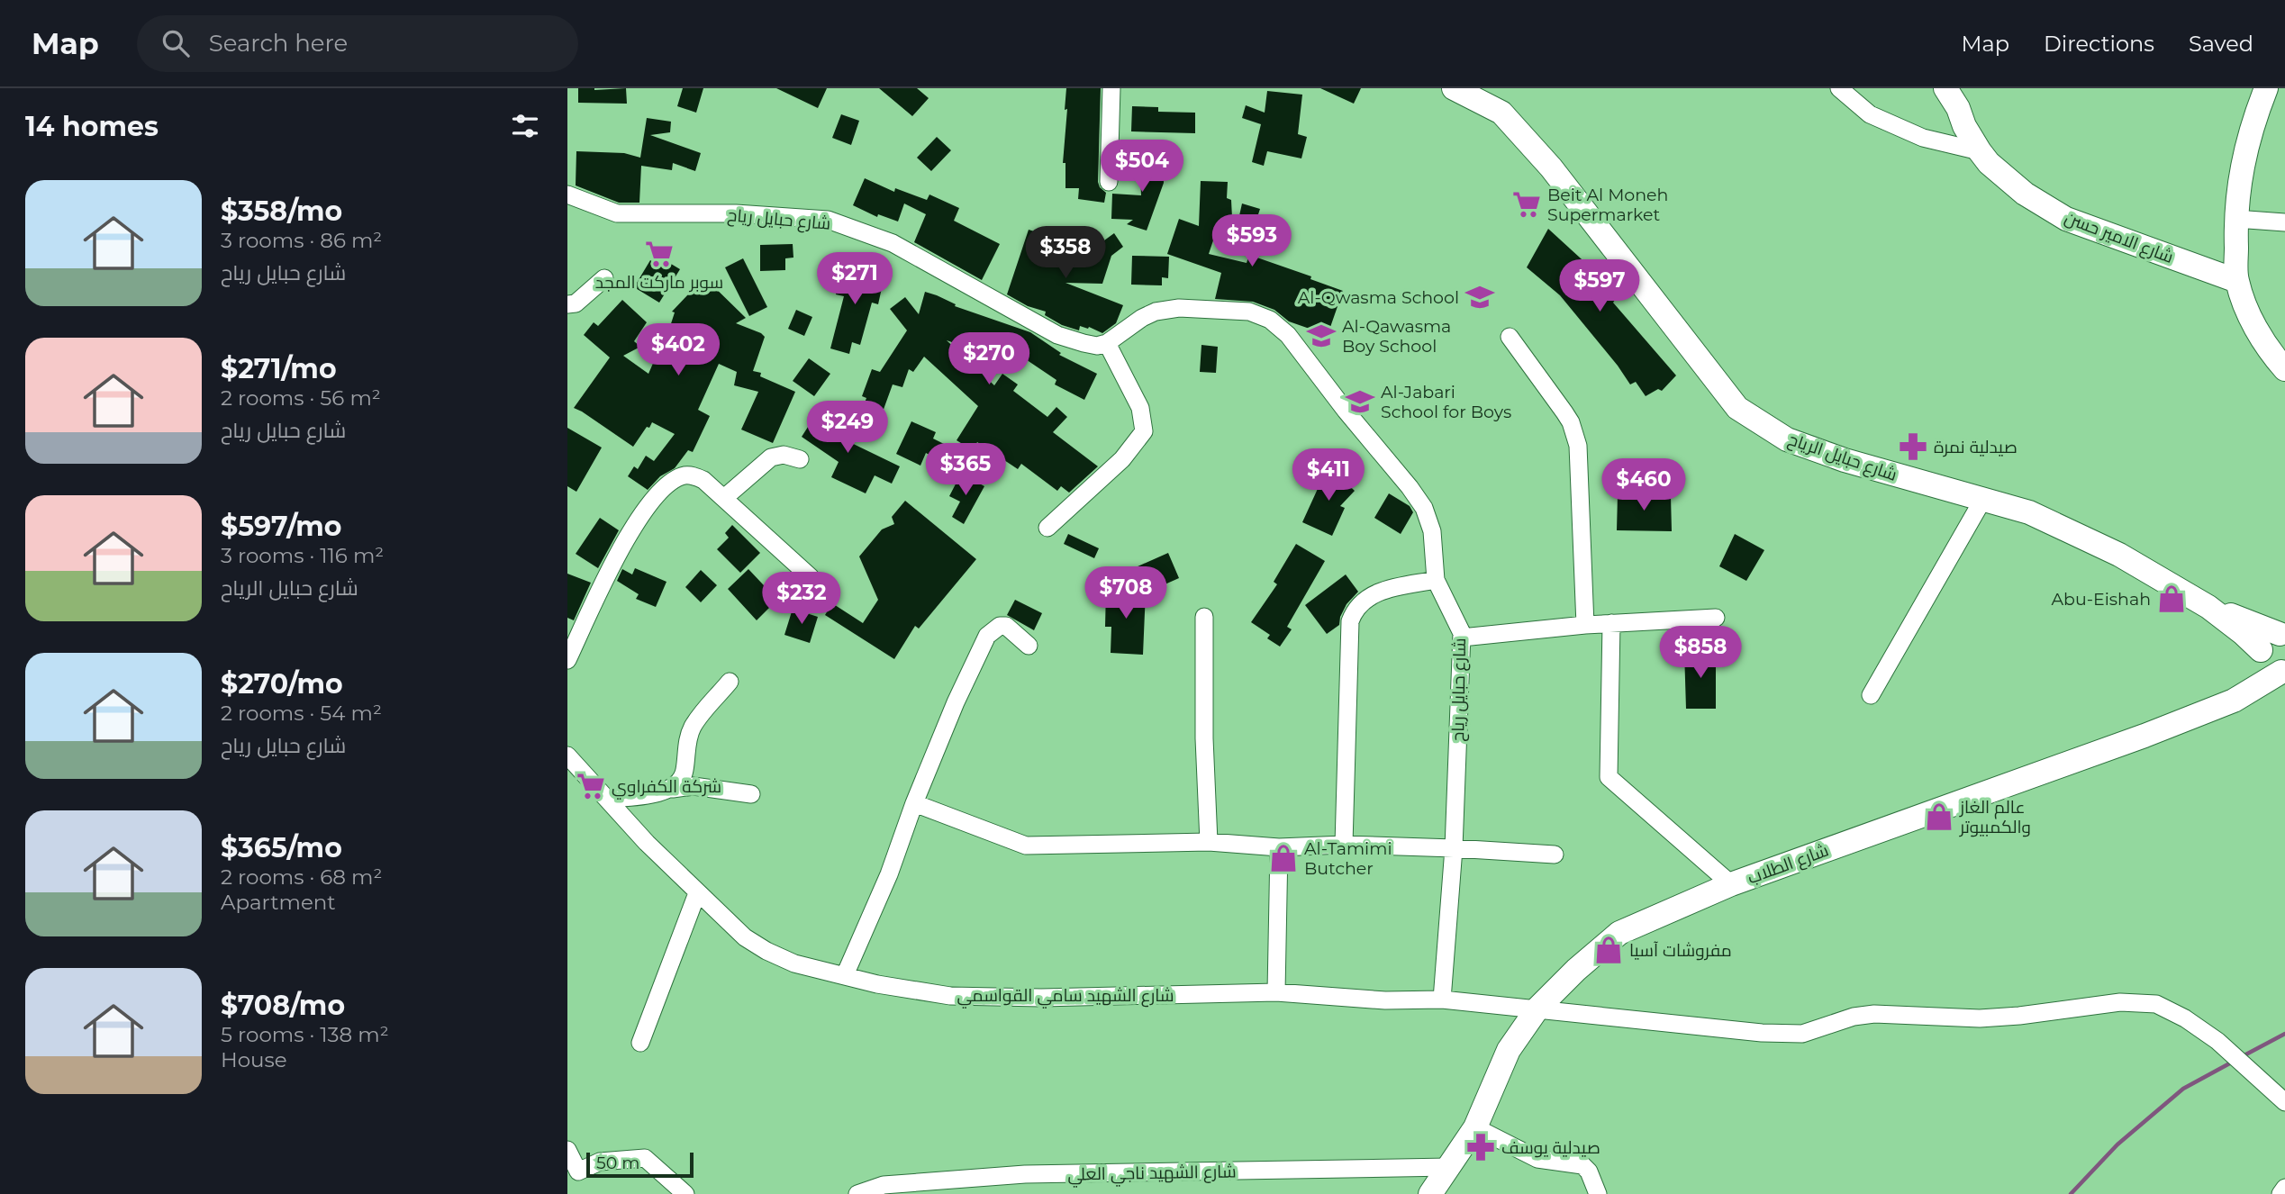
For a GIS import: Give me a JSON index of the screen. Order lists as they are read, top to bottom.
{
  "streets": {
    "street": [
      "شارع حبايل رياح",
      "شارع الامير حسن",
      "شارع حبايل الرياح",
      "شارع الطلاب",
      "شارع الشهيد سامي القواسمي",
      "شارع الشهيد ناجي العلي"
    ]
  },
  "crossings": [
    ["شارع حبايل رياح", "شارع الشهيد سامي القواسمي"],
    ["شارع الطلاب", "شارع الشهيد سامي القواسمي"],
    ["شارع الطلاب", "شارع الشهيد ناجي العلي"]
  ],
  "places": {
    "supermarket": ["Beit Al Moneh Supermarket", "سوبر ماركت المجد", "شركة الكفراوي"],
    "school or university": ["Al-Qwasma School", "Al-Qawasma Boy School", "Al-Jabari School for Boys"],
    "pharmacy": ["صيدلية نمرة", "صيدلية يوسف"],
    "shop": [
      "Abu-Eishah",
      "عالم الغاز والكمبيوتر",
      "Al-Tamimi Butcher",
      "مفروشات آسيا"
    ]
  },
  "scale_bar": "50 m",
  "page": {
    "header": "Map",
    "search": "Search here",
    "nav": ["Map", "Directions", "Saved"],
    "heading": "14 homes",
    "price": [
      "$504",
      "$593",
      "$358",
      "$271",
      "$597",
      "$402",
      "$270",
      "$249",
      "$365",
      "$411",
      "$460",
      "$708",
      "$232",
      "$858"
    ],
    "list": [
      {
        "name": "$358/mo",
        "note": "3 rooms · 86 m² · شارع حبايل رياح"
      },
      {
        "name": "$271/mo",
        "note": "2 rooms · 56 m² · شارع حبايل رياح"
      },
      {
        "name": "$597/mo",
        "note": "3 rooms · 116 m² · شارع حبايل الرياح"
      },
      {
        "name": "$270/mo",
        "note": "2 rooms · 54 m² · شارع حبايل رياح"
      },
      {
        "name": "$365/mo",
        "note": "2 rooms · 68 m² · Apartment"
      },
      {
        "name": "$708/mo",
        "note": "5 rooms · 138 m² · House"
      }
    ],
    "scale": "50 m"
  }
}
